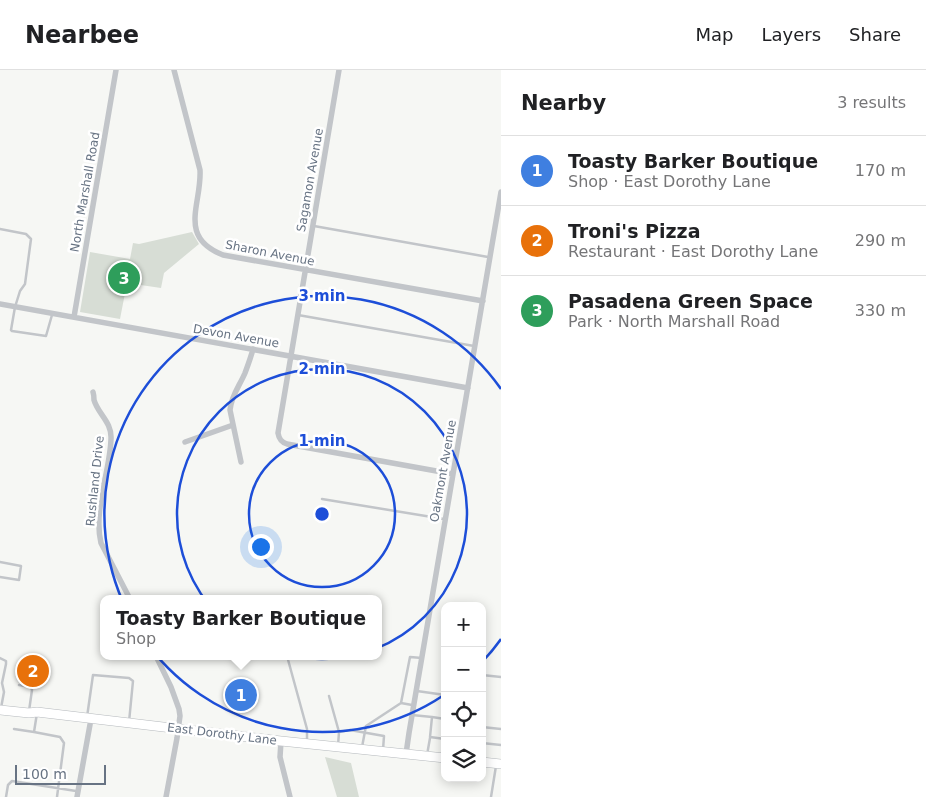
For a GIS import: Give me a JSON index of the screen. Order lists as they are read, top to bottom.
{
  "streets": {
    "main road": ["East Dorothy Lane"],
    "street": [
      "Sagamon Avenue",
      "North Marshall Road",
      "Sharon Avenue",
      "Devon Avenue",
      "Oakmont Avenue",
      "Rushland Drive"
    ]
  },
  "crossings": [
    ["Sagamon Avenue", "Sharon Avenue"],
    ["Sagamon Avenue", "Devon Avenue"],
    ["Sagamon Avenue", "Oakmont Avenue"],
    ["North Marshall Road", "Devon Avenue"],
    ["Sharon Avenue", "Oakmont Avenue"],
    ["Devon Avenue", "Oakmont Avenue"],
    ["Oakmont Avenue", "East Dorothy Lane"]
  ],
  "scale_bar": "100 m",
  "page": {
    "header": "Nearbee",
    "nav": ["Map", "Layers", "Share"],
    "heading": ["Nearby", "3 results"],
    "list": [
      {
        "mark": "1",
        "name": "Toasty Barker Boutique",
        "note": "Shop · East Dorothy Lane",
        "value": "170 m"
      },
      {
        "mark": "2",
        "name": "Troni's Pizza",
        "note": "Restaurant · East Dorothy Lane",
        "value": "290 m"
      },
      {
        "mark": "3",
        "name": "Pasadena Green Space",
        "note": "Park · North Marshall Road",
        "value": "330 m"
      }
    ],
    "pins": ["3", "2", "1"],
    "popup": ["Toasty Barker Boutique", "Shop"],
    "map_buttons": ["+", "−"],
    "scale": "100 m"
  },
  "rings": ["3 min", "2 min", "1 min"]
}
